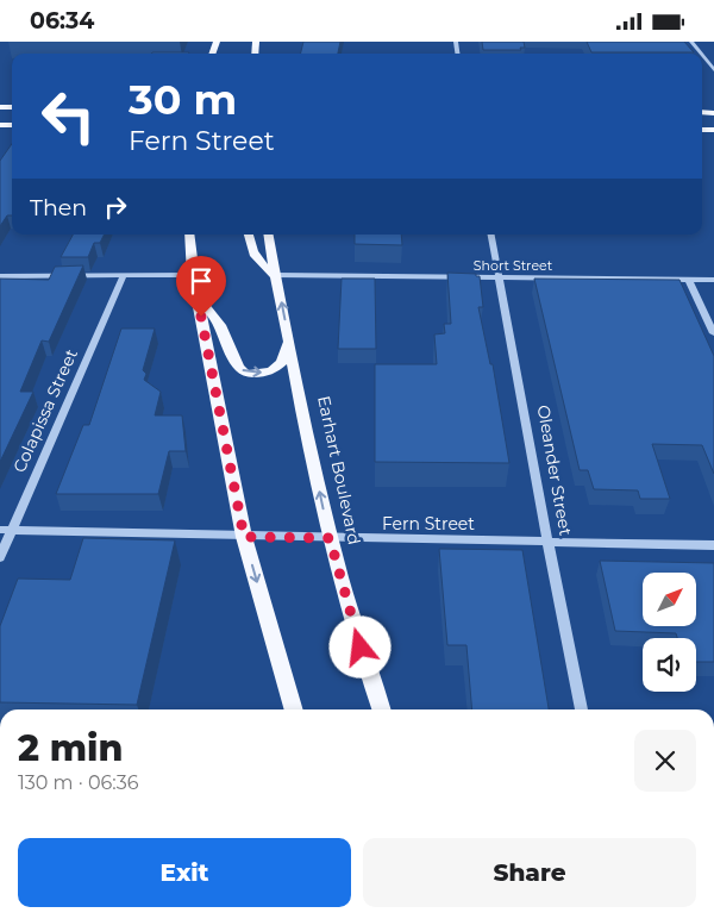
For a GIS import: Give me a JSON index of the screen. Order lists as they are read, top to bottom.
{
  "streets": {
    "main road": ["Earhart Boulevard"],
    "street": [
      "Short Street",
      "Colapissa Street",
      "Oleander Street",
      "Fern Street"
    ]
  },
  "crossings": [
    ["Short Street", "Earhart Boulevard"],
    ["Short Street", "Oleander Street"],
    ["Colapissa Street", "Fern Street"],
    ["Earhart Boulevard", "Fern Street"],
    ["Oleander Street", "Fern Street"]
  ],
  "north": "top right",
  "page": {
    "status": "06:34",
    "turn": ["30 m", "Fern Street"],
    "then": "Then",
    "heading": ["2 min", "130 m · 06:36"],
    "buttons": ["Exit", "Share"]
  }
}
